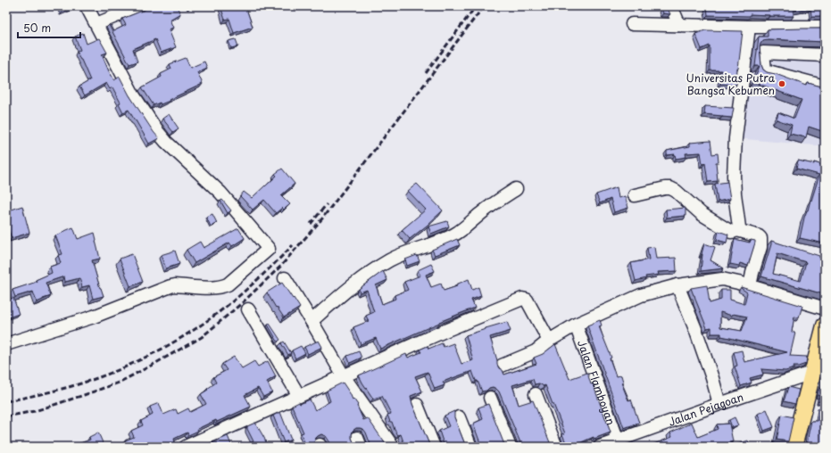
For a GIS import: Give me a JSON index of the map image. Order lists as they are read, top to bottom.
{
  "streets": {
    "street": ["Jalan Flamboyan", "Jalan Pejagoan"]
  },
  "crossings": [
    ["Jalan Flamboyan", "Jalan Pejagoan"]
  ],
  "places": ["Universitas Putra Bangsa Kebumen"],
  "scale_bar": "50 m"
}
